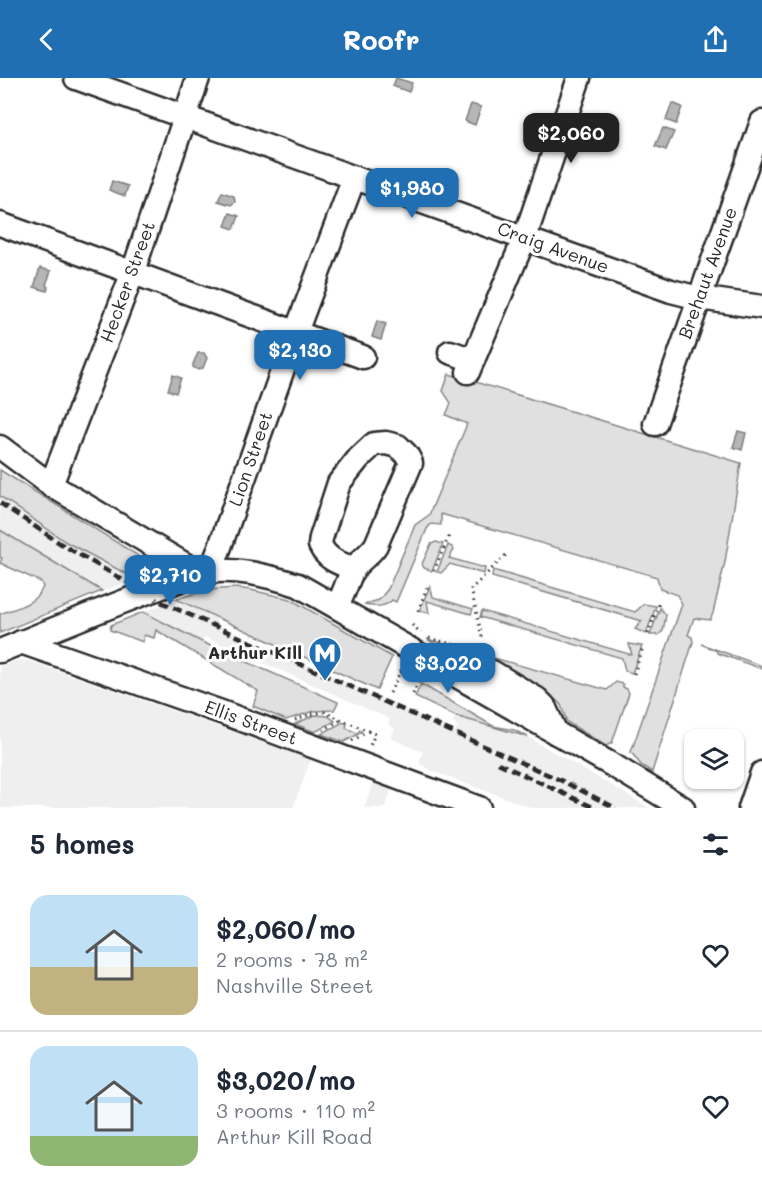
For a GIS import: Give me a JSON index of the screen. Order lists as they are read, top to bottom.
{
  "streets": {
    "street": [
      "Craig Avenue",
      "Brehaut Avenue",
      "Hecker Street",
      "Lion Street",
      "Ellis Street"
    ]
  },
  "crossings": [
    ["Craig Avenue", "Brehaut Avenue"],
    ["Craig Avenue", "Hecker Street"],
    ["Craig Avenue", "Lion Street"]
  ],
  "places": {
    "metro station": ["Arthur Kill"]
  },
  "page": {
    "header": "Roofr",
    "price": [
      "$2,060",
      "$1,980",
      "$2,130",
      "$2,710",
      "$3,020"
    ],
    "heading": "5 homes",
    "list": [
      {
        "name": "$2,060/mo",
        "note": "2 rooms · 78 m² · Nashville Street"
      },
      {
        "name": "$3,020/mo",
        "note": "3 rooms · 110 m² · Arthur Kill Road"
      }
    ]
  }
}
